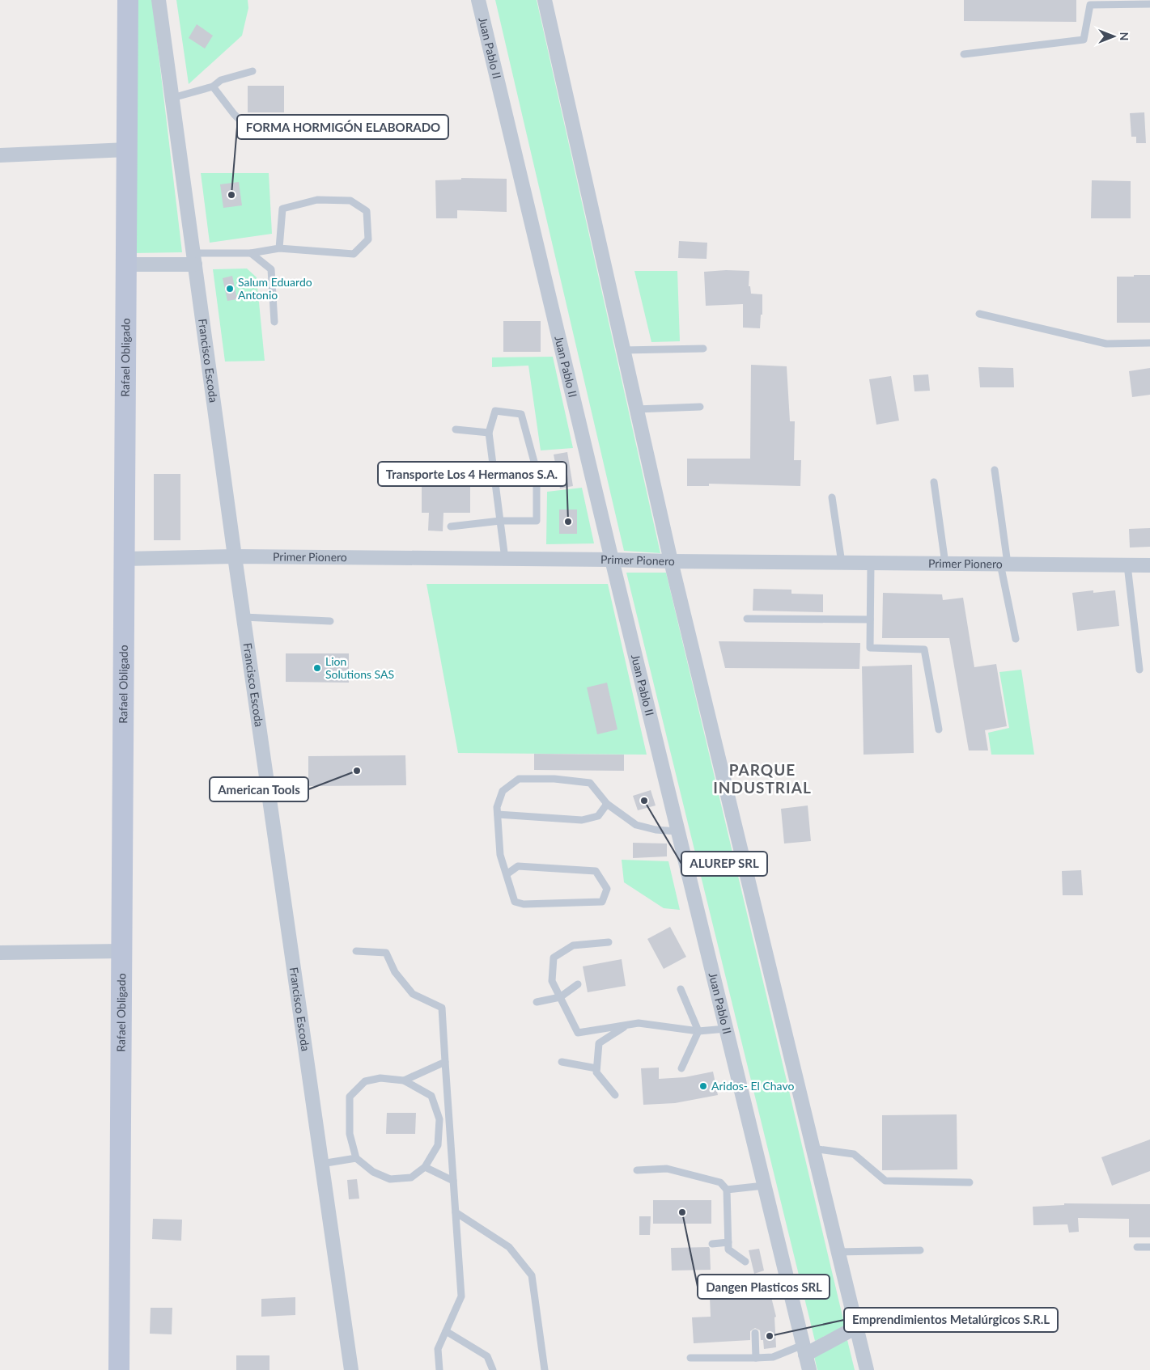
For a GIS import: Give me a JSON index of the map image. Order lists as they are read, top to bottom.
{
  "streets": {
    "street": [
      "Juan Pablo II",
      "Rafael Obligado",
      "Francisco Escoda",
      "Primer Pionero"
    ]
  },
  "crossings": [
    ["Juan Pablo II", "Primer Pionero"],
    ["Rafael Obligado", "Primer Pionero"],
    ["Francisco Escoda", "Primer Pionero"]
  ],
  "districts": ["PARQUE INDUSTRIAL"],
  "places": [
    "FORMA HORMIGÓN ELABORADO",
    "Salum Eduardo Antonio",
    "Transporte Los 4 Hermanos S.A.",
    "Lion Solutions SAS",
    "American Tools",
    "ALUREP SRL",
    "Aridos- El Chavo",
    "Dangen Plasticos SRL",
    "Emprendimientos Metalúrgicos S.R.L"
  ],
  "north": "right"
}
